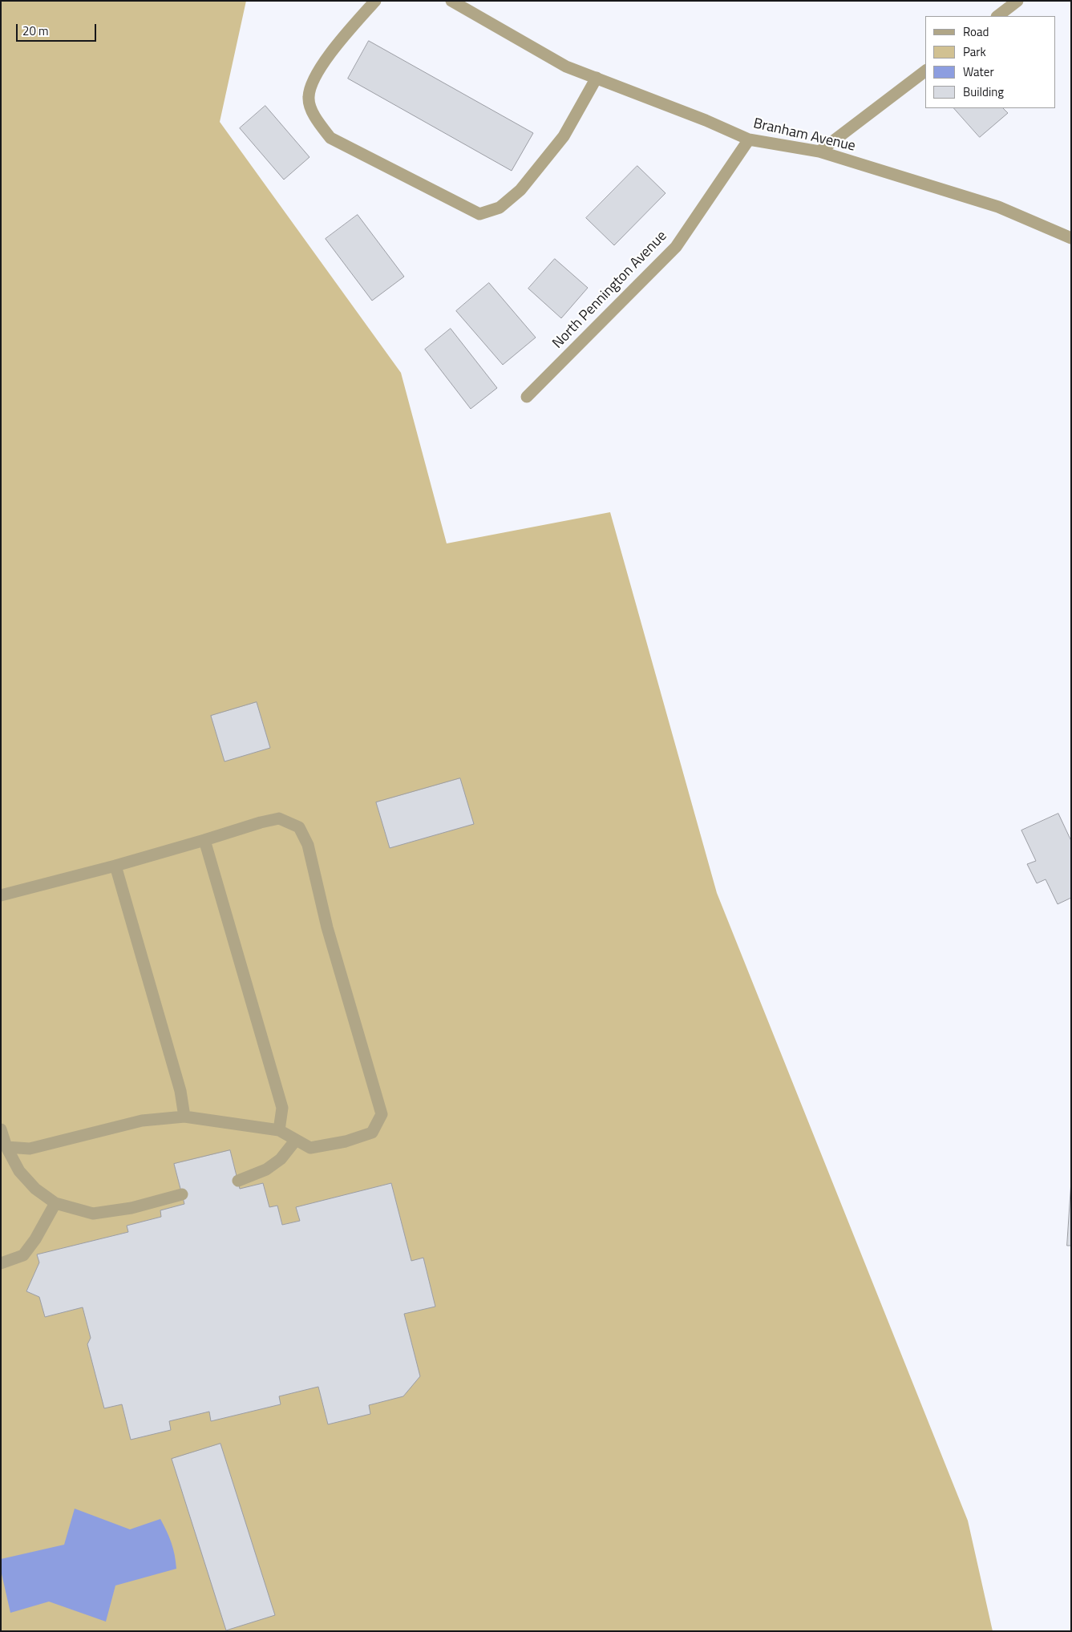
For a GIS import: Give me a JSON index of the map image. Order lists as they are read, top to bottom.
{
  "streets": {
    "street": ["Branham Avenue", "North Pennington Avenue"]
  },
  "crossings": [
    ["Branham Avenue", "North Pennington Avenue"]
  ],
  "legend": [
    "Road",
    "Park",
    "Water",
    "Building"
  ],
  "scale_bar": "20 m"
}
